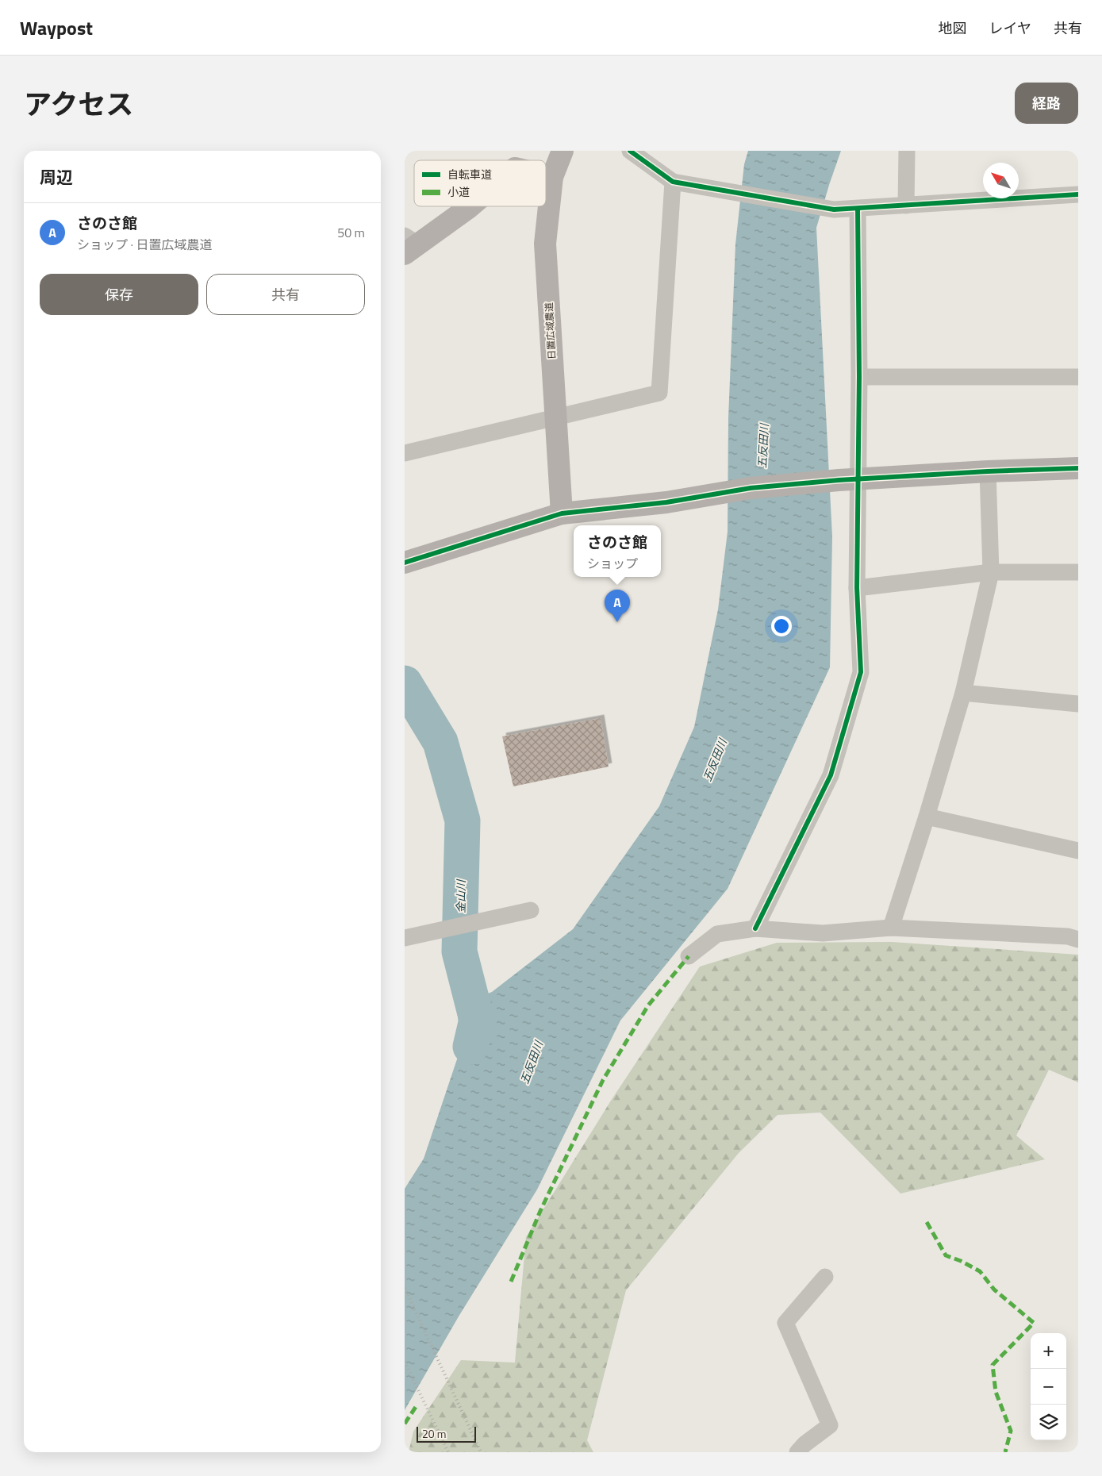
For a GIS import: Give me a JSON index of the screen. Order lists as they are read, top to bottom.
{
  "streets": {
    "street": ["日置広域農道"]
  },
  "water": ["五反田川", "金山川"],
  "legend": ["自転車道", "小道"],
  "scale_bar": "20 m",
  "north": "top left",
  "page": {
    "header": "Waypost",
    "nav": ["地図", "レイヤ", "共有"],
    "title": "アクセス",
    "buttons": [
      "経路",
      ["保存", "共有"]
    ],
    "heading": "周辺",
    "list": [
      {
        "mark": "A",
        "name": "さのさ館",
        "note": "ショップ · 日置広域農道",
        "value": "50 m"
      }
    ],
    "popup": ["さのさ館", "ショップ"],
    "pins": "A",
    "map_buttons": ["+", "−"],
    "scale": "20 m"
  }
}
